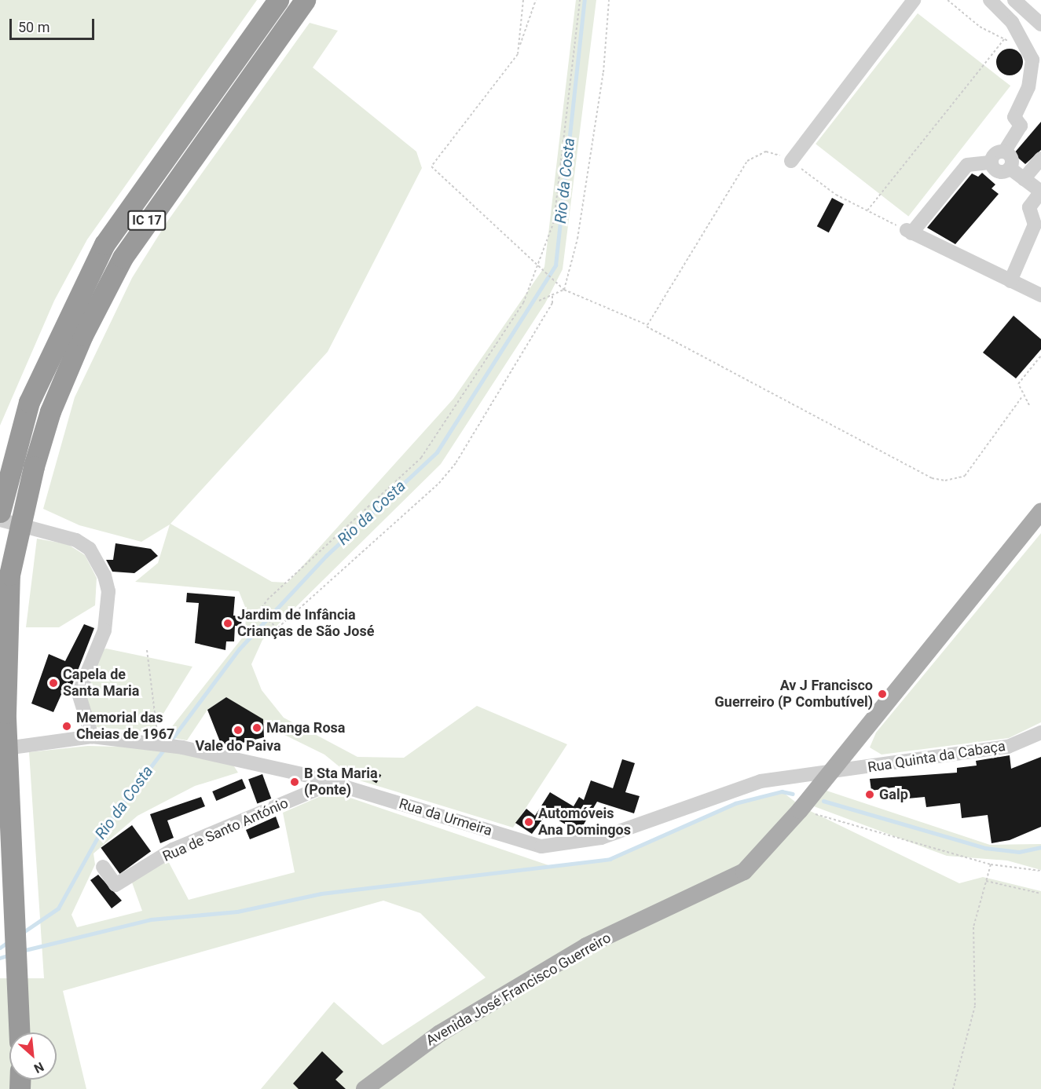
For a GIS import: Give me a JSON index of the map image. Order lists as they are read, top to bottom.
{
  "streets": {
    "highway": ["IC 17"],
    "main road": ["Avenida José Francisco Guerreiro"],
    "street": ["Rua Quinta da Cabaça", "Rua da Urmeira", "Rua de Santo António"]
  },
  "crossings": [
    ["Rua Quinta da Cabaça", "Rua da Urmeira"],
    ["Rua Quinta da Cabaça", "Avenida José Francisco Guerreiro"],
    ["Rua da Urmeira", "Rua de Santo António"],
    ["Rua da Urmeira", "Avenida José Francisco Guerreiro"]
  ],
  "water": ["Rio da Costa"],
  "places": [
    "Jardim de Infância Crianças de São José",
    "Capela de Santa Maria",
    "Av J Francisco Guerreiro (P Combutível)",
    "Memorial das Cheias de 1967",
    "Manga Rosa",
    "Vale do Paiva",
    "B Sta Maria (Ponte)",
    "Galp",
    "Automóveis Ana Domingos"
  ],
  "scale_bar": "50 m",
  "north": "bottom right"
}
